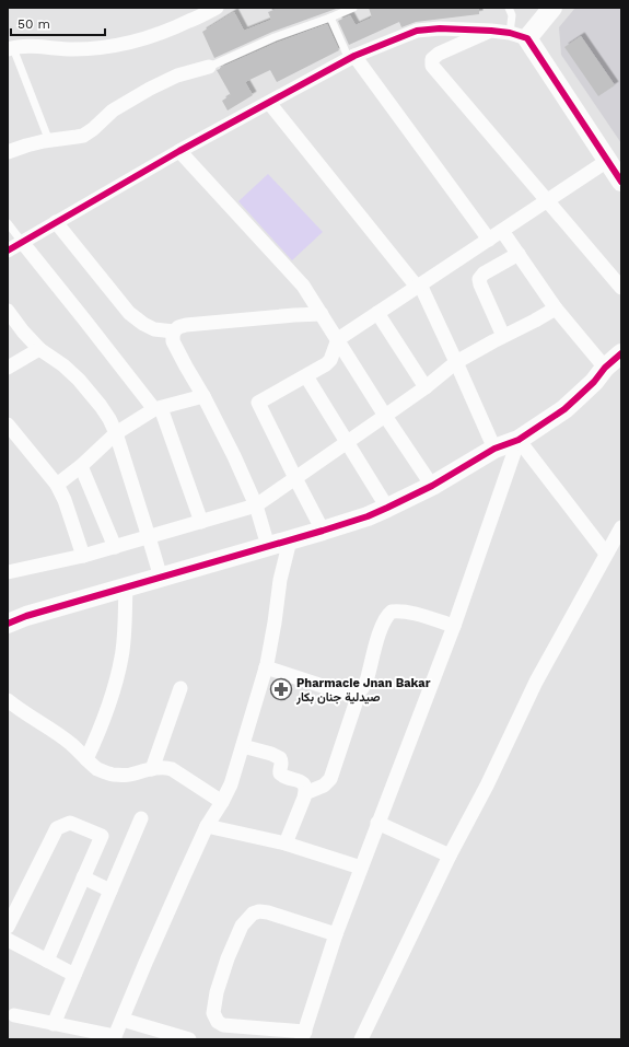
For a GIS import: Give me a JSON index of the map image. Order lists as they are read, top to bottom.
{
  "places": {
    "pharmacy": ["Pharmacie Jnan Bakar صيدلية جنان بكار"]
  },
  "scale_bar": "50 m"
}
